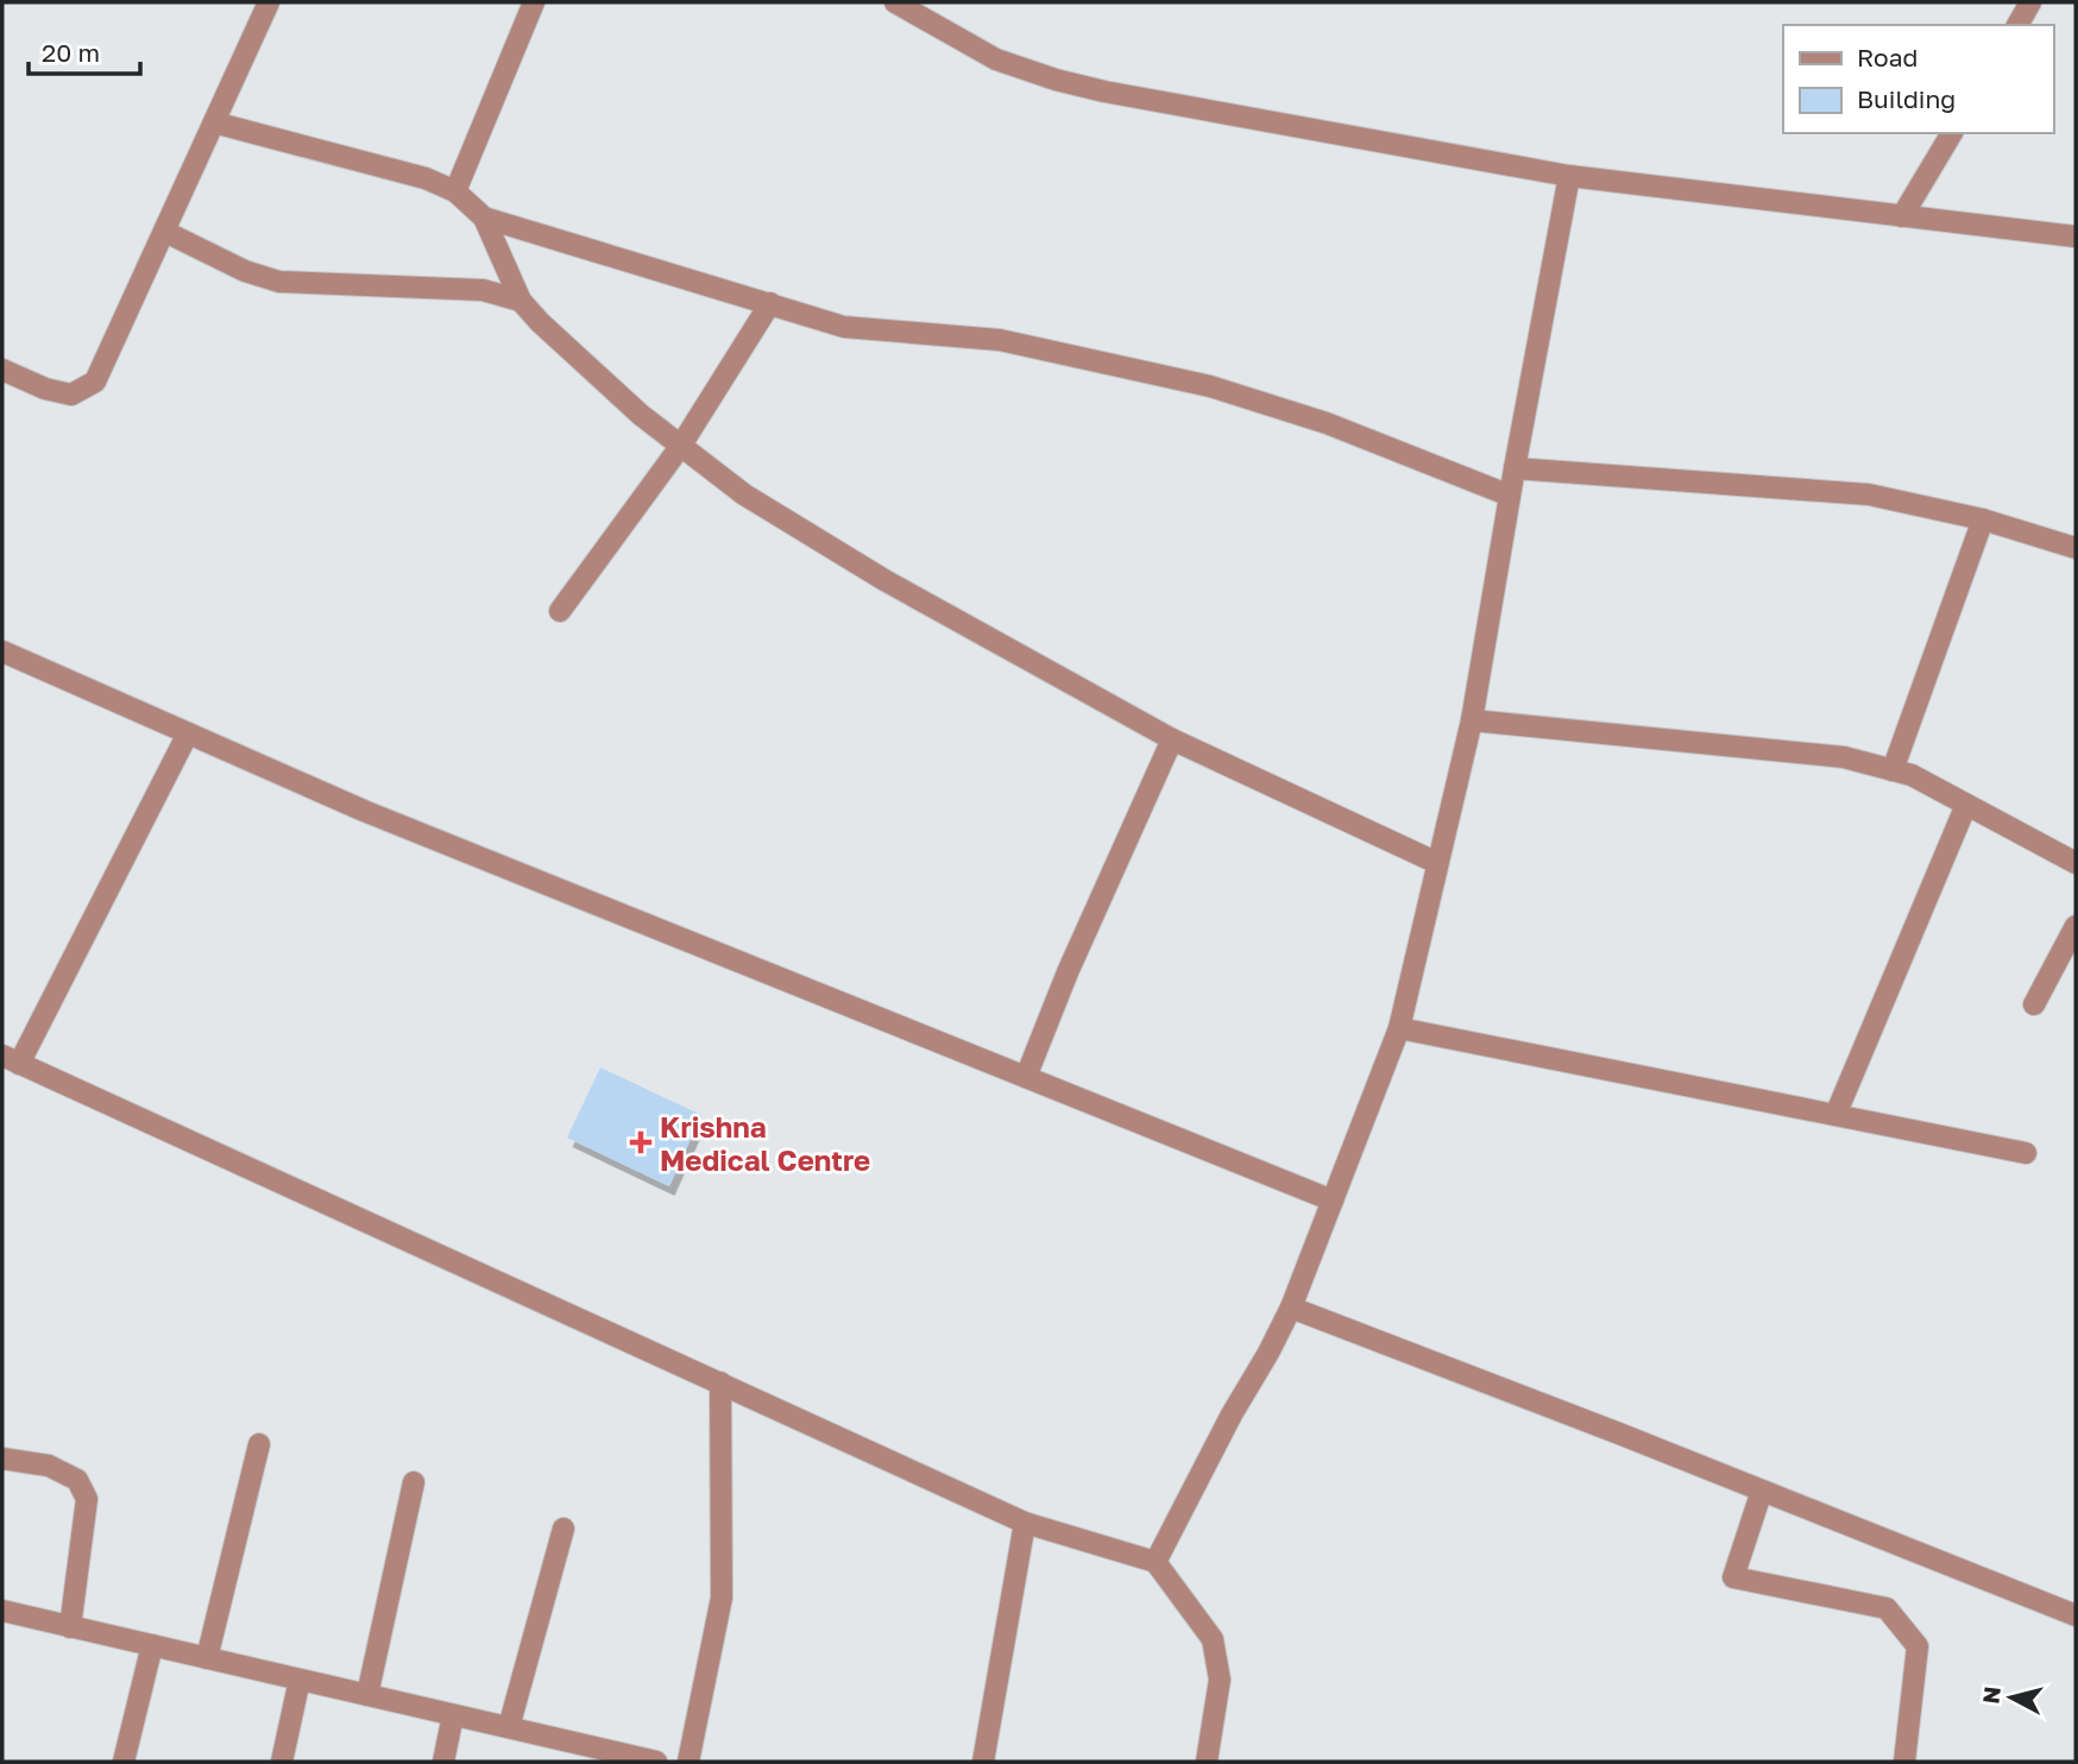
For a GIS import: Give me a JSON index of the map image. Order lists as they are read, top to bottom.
{
  "places": {
    "health": ["Krishna Medical Centre"]
  },
  "legend": ["Road", "Building"],
  "scale_bar": "20 m",
  "north": "left"
}
